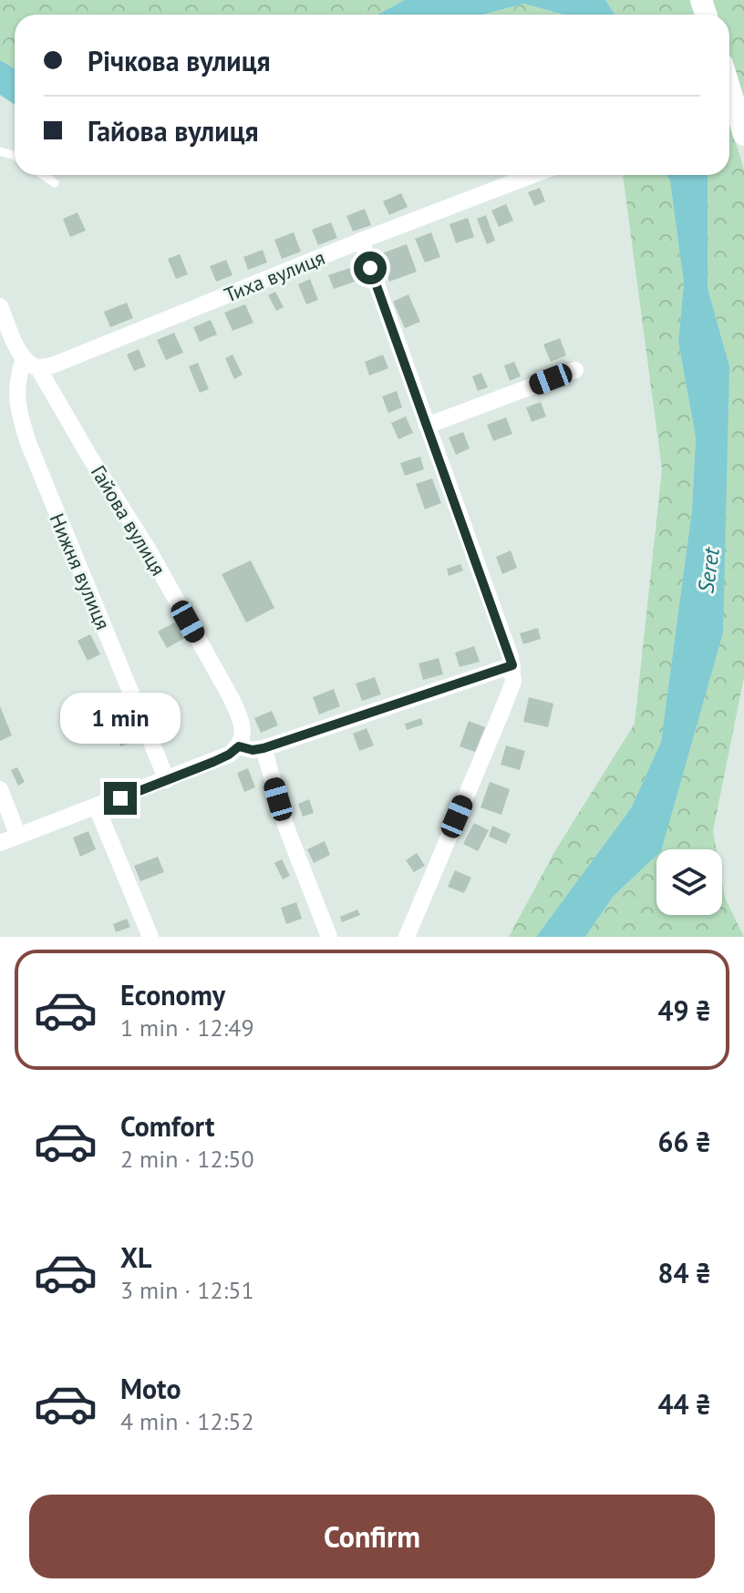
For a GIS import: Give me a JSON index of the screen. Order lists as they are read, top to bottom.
{
  "streets": {
    "street": ["Тиха вулиця", "Гайова вулиця", "Нижня вулиця"]
  },
  "crossings": [
    ["Тиха вулиця", "Гайова вулиця"],
    ["Гайова вулиця", "Нижня вулиця"]
  ],
  "water": ["Seret"],
  "page": {
    "banner": ["Річкова вулиця", "Гайова вулиця"],
    "bubble": "1 min",
    "list": [
      {
        "name": "Economy",
        "note": "1 min · 12:49",
        "value": "49 ₴"
      },
      {
        "name": "Comfort",
        "note": "2 min · 12:50",
        "value": "66 ₴"
      },
      {
        "name": "XL",
        "note": "3 min · 12:51",
        "value": "84 ₴"
      },
      {
        "name": "Moto",
        "note": "4 min · 12:52",
        "value": "44 ₴"
      }
    ],
    "buttons": "Confirm"
  }
}
